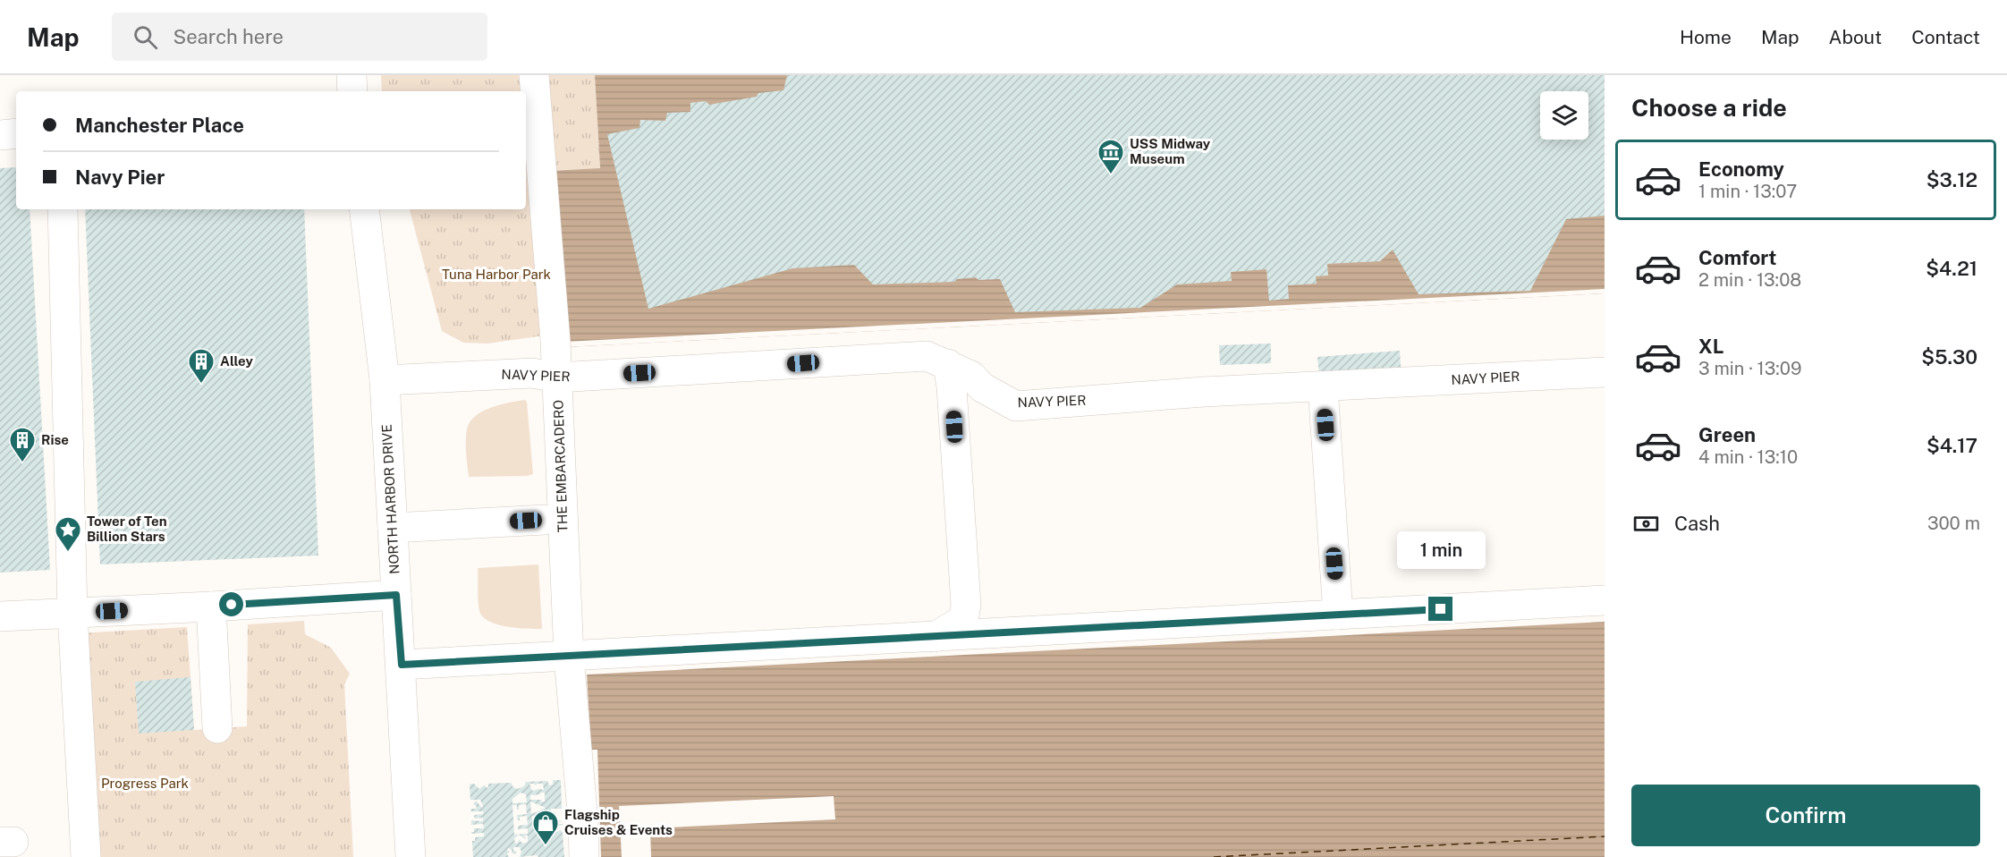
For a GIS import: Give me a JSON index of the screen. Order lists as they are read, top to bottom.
{
  "streets": {
    "street": ["NAVY PIER", "THE EMBARCADERO", "NORTH HARBOR DRIVE"]
  },
  "crossings": [
    ["NAVY PIER", "THE EMBARCADERO"],
    ["NAVY PIER", "NORTH HARBOR DRIVE"]
  ],
  "parks": ["Tuna Harbor Park", "Progress Park"],
  "places": {
    "museum": ["USS Midway Museum"],
    "building": ["Alley", "Rise"],
    "place": ["Tower of Ten Billion Stars"],
    "shop": ["Flagship Cruises & Events"]
  },
  "page": {
    "header": "Map",
    "search": "Search here",
    "nav": [
      "Home",
      "Map",
      "About",
      "Contact"
    ],
    "heading": "Choose a ride",
    "banner": ["Manchester Place", "Navy Pier"],
    "list": [
      {
        "name": "Economy",
        "note": "1 min · 13:07",
        "value": "$3.12"
      },
      {
        "name": "Comfort",
        "note": "2 min · 13:08",
        "value": "$4.21"
      },
      {
        "name": "XL",
        "note": "3 min · 13:09",
        "value": "$5.30"
      },
      {
        "name": "Green",
        "note": "4 min · 13:10",
        "value": "$4.17"
      }
    ],
    "pay": ["Cash", "300 m"],
    "bubble": "1 min",
    "buttons": "Confirm"
  }
}
